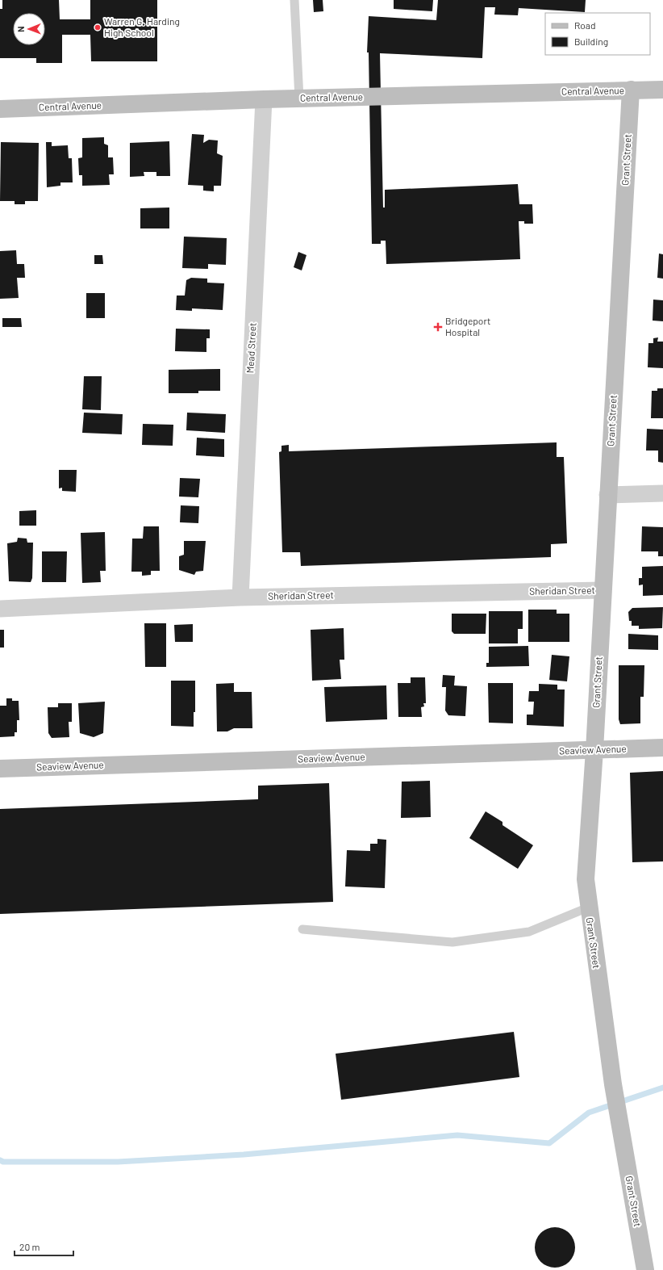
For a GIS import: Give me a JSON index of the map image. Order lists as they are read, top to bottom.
{
  "streets": {
    "main road": ["Central Avenue", "Grant Street", "Seaview Avenue"],
    "street": ["Mead Street", "Sheridan Street"]
  },
  "crossings": [
    ["Central Avenue", "Grant Street"],
    ["Central Avenue", "Mead Street"],
    ["Grant Street", "Sheridan Street"],
    ["Grant Street", "Seaview Avenue"],
    ["Mead Street", "Sheridan Street"]
  ],
  "places": {
    "other": ["Warren G. Harding High School"],
    "health": ["Bridgeport Hospital"]
  },
  "legend": ["Road", "Building"],
  "scale_bar": "20 m",
  "north": "left"
}
